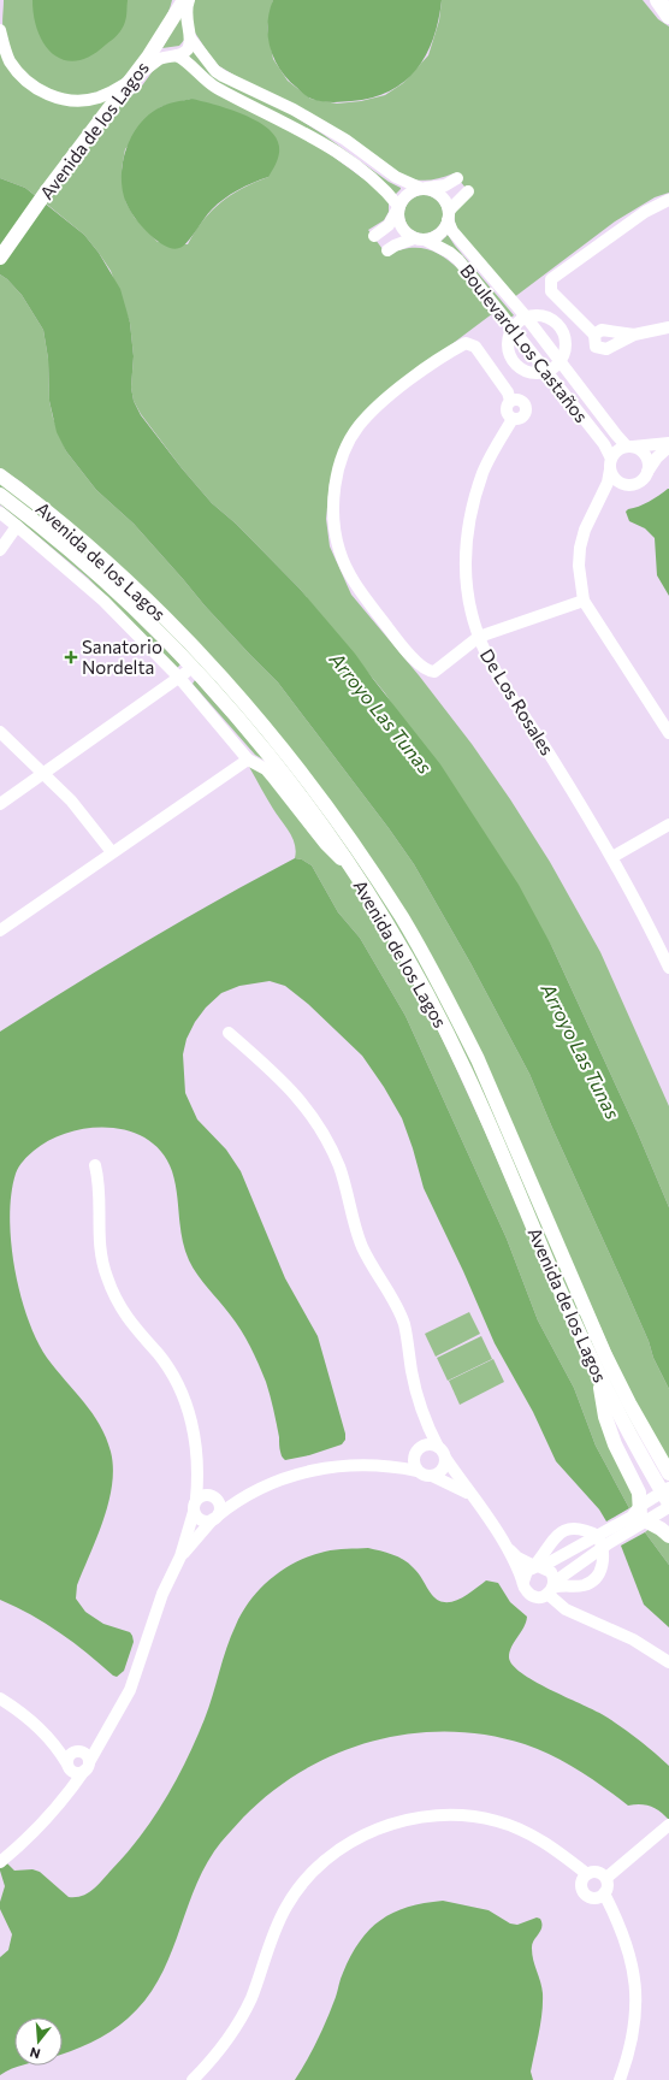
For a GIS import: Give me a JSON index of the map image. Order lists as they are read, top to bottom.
{
  "streets": {
    "street": ["Avenida de los Lagos", "Boulevard Los Castaños", "De Los Rosales"]
  },
  "water": ["Arroyo Las Tunas"],
  "places": {
    "health": ["Sanatorio Nordelta"]
  },
  "north": "bottom"
}
